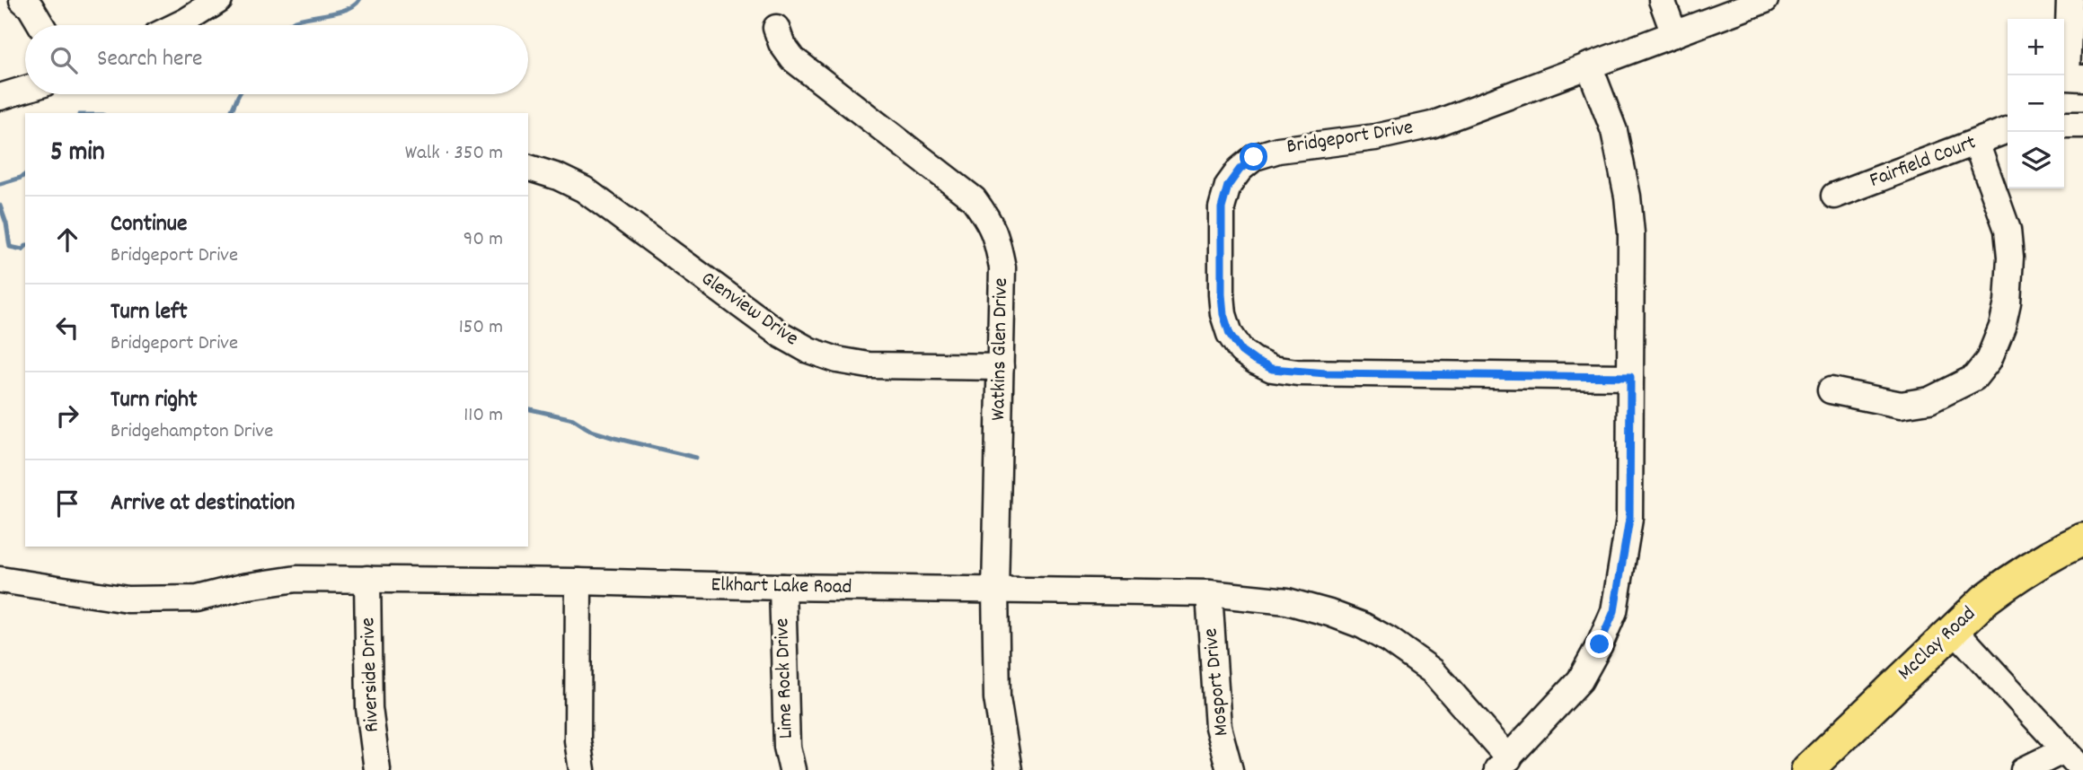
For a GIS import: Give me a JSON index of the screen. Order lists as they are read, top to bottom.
{
  "streets": {
    "main road": ["McClay Road"],
    "street": [
      "Bridgeport Drive",
      "Fairfield Court",
      "Glenview Drive",
      "Watkins Glen Drive",
      "Elkhart Lake Road",
      "Riverside Drive",
      "Lime Rock Drive",
      "Mosport Drive"
    ]
  },
  "crossings": [
    ["Glenview Drive", "Watkins Glen Drive"],
    ["Watkins Glen Drive", "Elkhart Lake Road"],
    ["Elkhart Lake Road", "Riverside Drive"],
    ["Elkhart Lake Road", "Lime Rock Drive"],
    ["Elkhart Lake Road", "Mosport Drive"]
  ],
  "page": {
    "map_buttons": ["+", "−"],
    "search": "Search here",
    "heading": ["5 min", "Walk · 350 m"],
    "list": [
      ["Continue", "Bridgeport Drive", "90 m"],
      ["Turn left", "Bridgeport Drive", "150 m"],
      ["Turn right", "Bridgehampton Drive", "110 m"],
      "Arrive at destination"
    ]
  }
}
